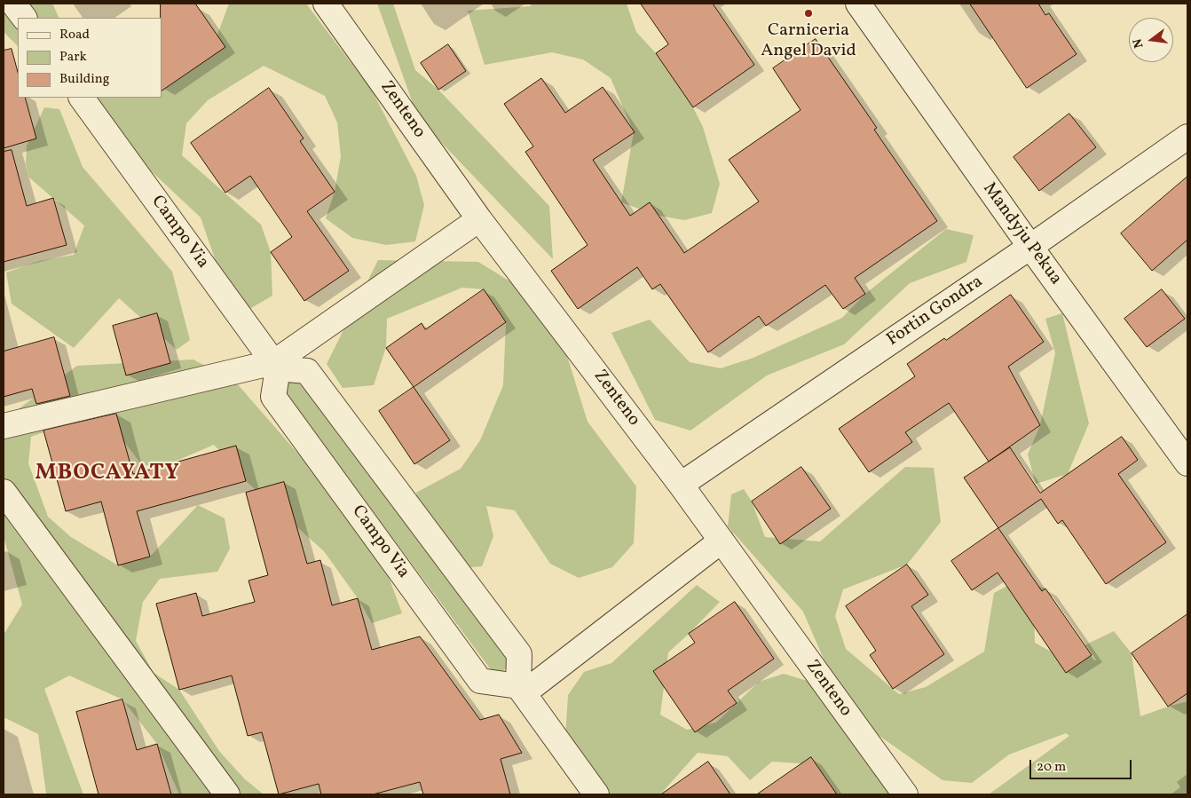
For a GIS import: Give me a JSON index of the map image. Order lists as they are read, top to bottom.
{
  "streets": {
    "street": [
      "Zenteno",
      "Campo Via",
      "Mandyju Pekua",
      "Fortin Gondra"
    ]
  },
  "crossings": [
    ["Zenteno", "Fortin Gondra"],
    ["Mandyju Pekua", "Fortin Gondra"]
  ],
  "districts": ["MBOCAYATY"],
  "places": ["Carniceria Angel David"],
  "legend": ["Road", "Park", "Building"],
  "scale_bar": "20 m",
  "north": "left"
}
